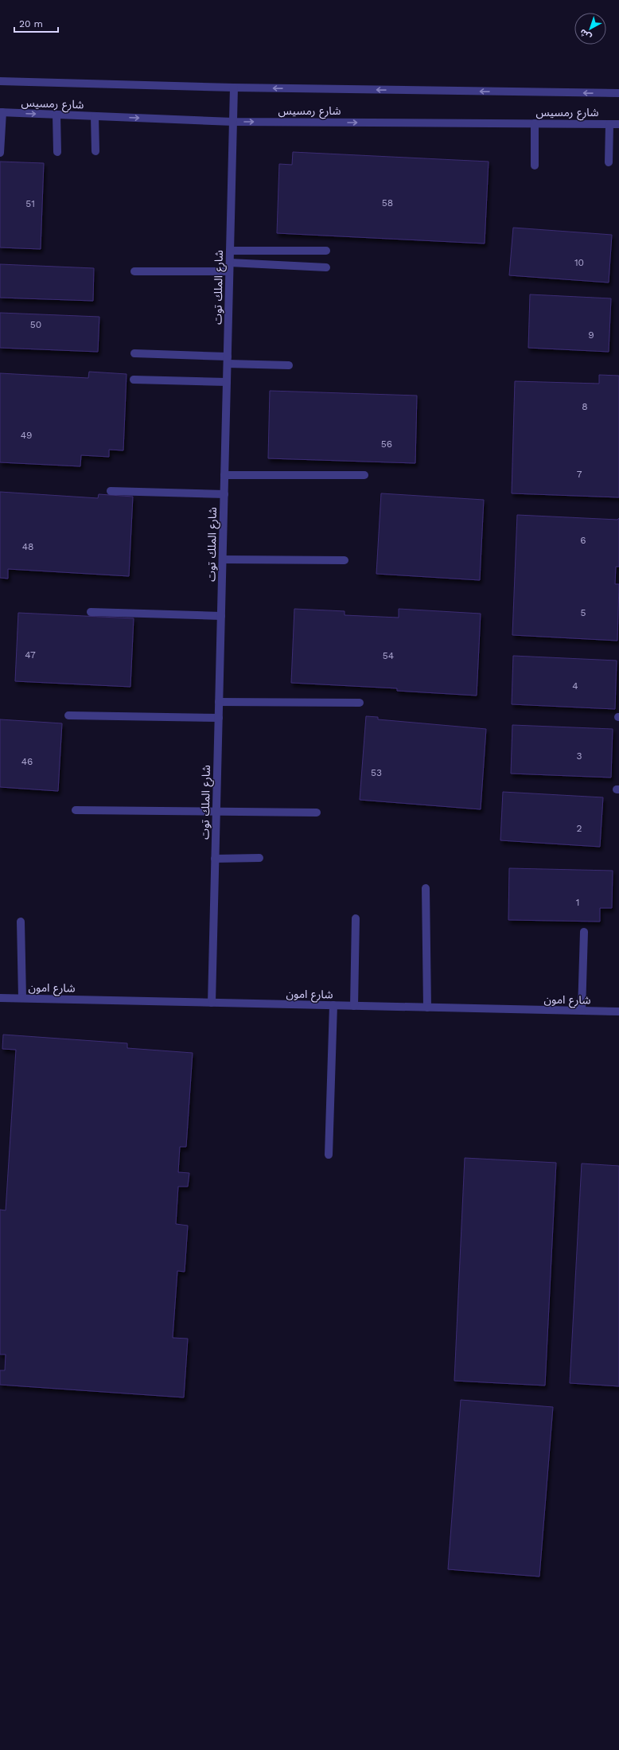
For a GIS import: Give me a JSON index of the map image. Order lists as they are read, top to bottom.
{
  "streets": {
    "street": ["شارع رمسيس", "شارع الملك توت", "شارع امون"]
  },
  "crossings": [
    ["شارع رمسيس", "شارع الملك توت"],
    ["شارع الملك توت", "شارع امون"]
  ],
  "house_numbers": [
    "58",
    "51",
    "10",
    "50",
    "9",
    "8",
    "49",
    "56",
    "7",
    "6",
    "48",
    "5",
    "47",
    "54",
    "4",
    "3",
    "46",
    "53",
    "2",
    "1"
  ],
  "scale_bar": "20 m",
  "north": "bottom left"
}
